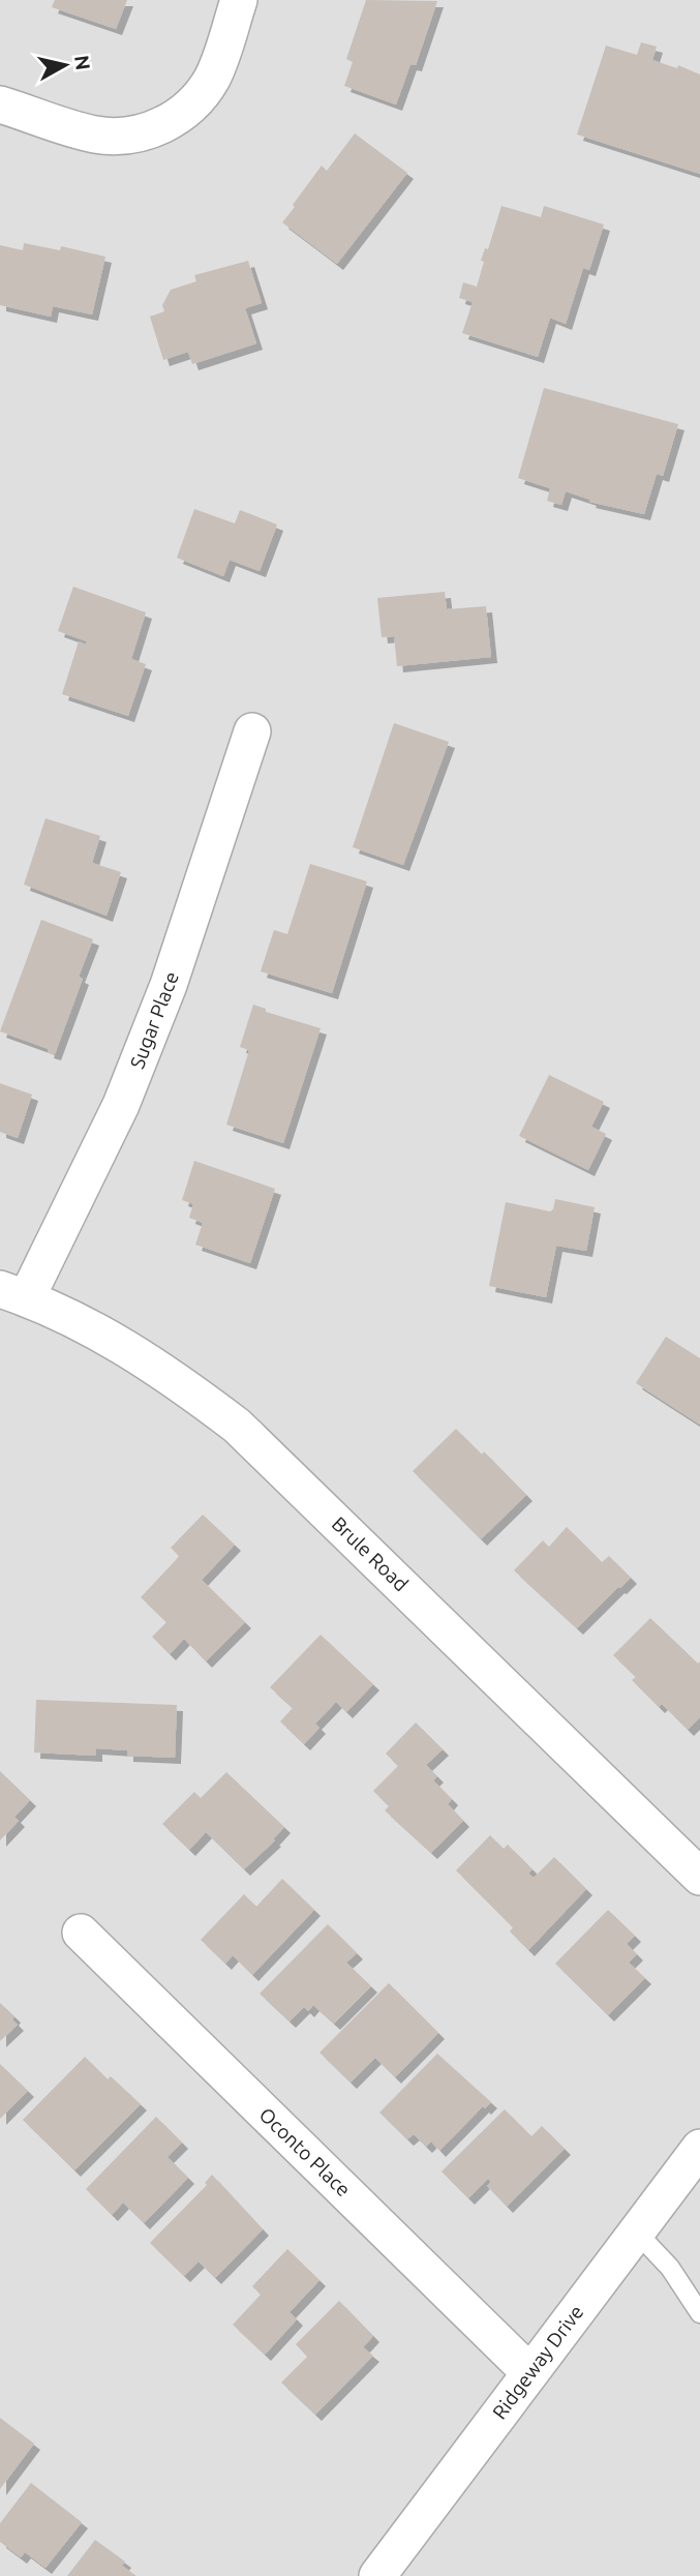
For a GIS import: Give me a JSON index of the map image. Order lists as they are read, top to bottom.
{
  "streets": {
    "street": [
      "Sugar Place",
      "Brule Road",
      "Oconto Place",
      "Ridgeway Drive"
    ]
  },
  "crossings": [
    ["Sugar Place", "Brule Road"],
    ["Oconto Place", "Ridgeway Drive"]
  ],
  "north": "right"
}
